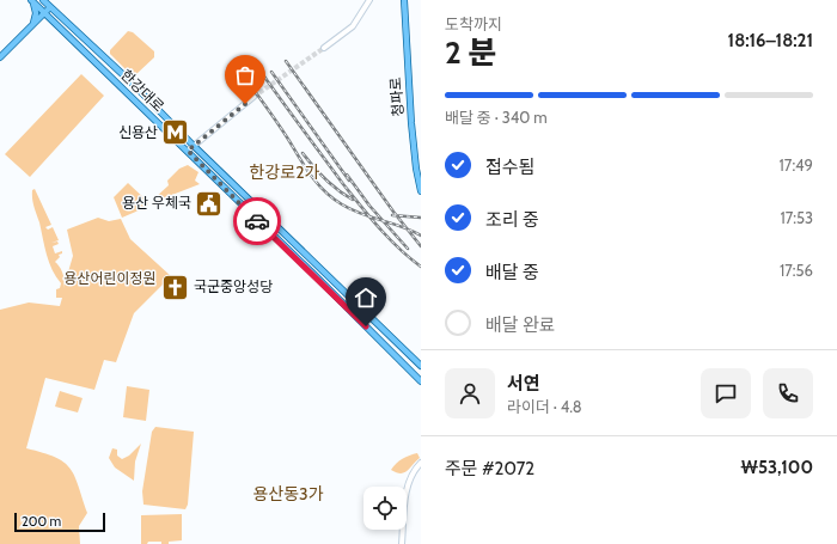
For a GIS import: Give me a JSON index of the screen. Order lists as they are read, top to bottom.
{
  "streets": {
    "main road": ["한강대로", "청파로"]
  },
  "districts": ["한강로2가", "용산동3가"],
  "parks": ["용산어린이정원"],
  "places": {
    "metro station": ["신용산"],
    "public building": ["용산 우체국"],
    "church": ["국군중앙성당"]
  },
  "scale_bar": "200 m",
  "page": {
    "heading": ["2 분", "도착까지", "18:16–18:21"],
    "panel": [
      "서연",
      "라이더 · 4.8",
      "주문 #2072",
      "₩53,100"
    ],
    "bar": "배달 중 · 340 m",
    "list": [
      ["접수됨", "17:49"],
      ["조리 중", "17:53"],
      ["배달 중", "17:56"],
      "배달 완료"
    ],
    "scale": "200 m"
  }
}
